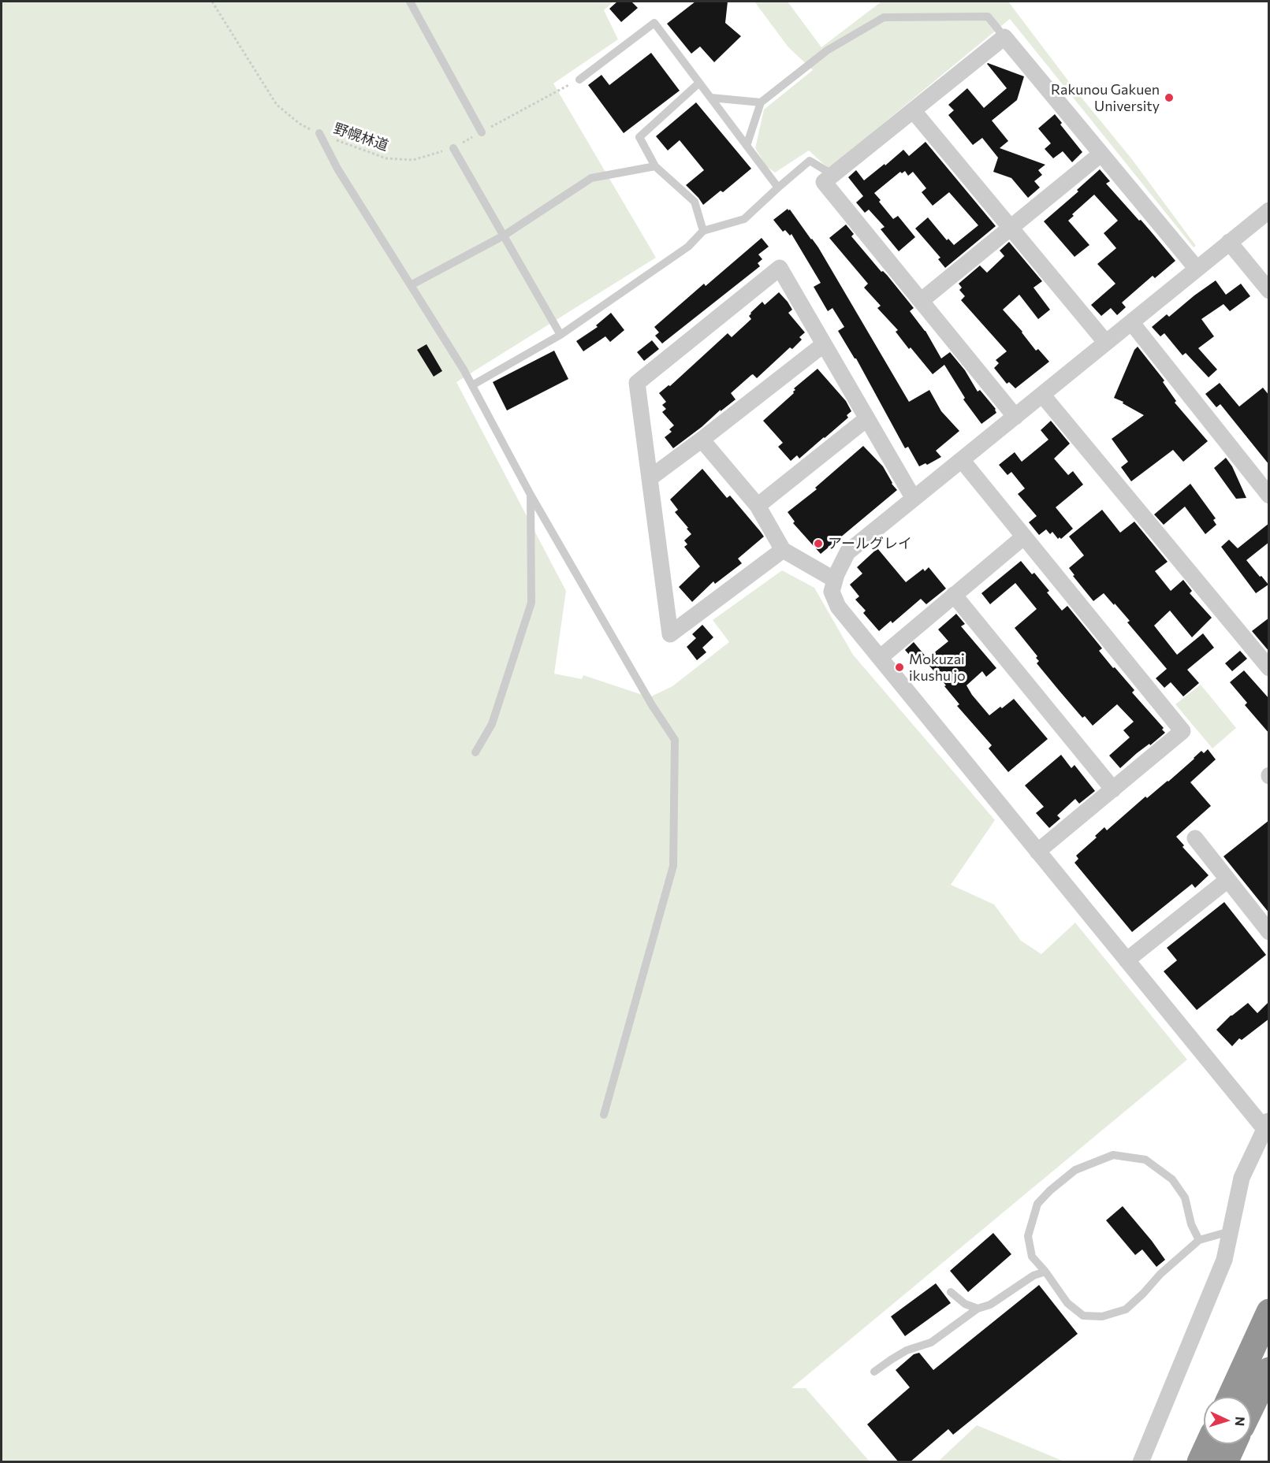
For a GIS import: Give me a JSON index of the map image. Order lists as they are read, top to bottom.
{
  "streets": {
    "path": ["野幌林道"]
  },
  "places": ["Rakunou Gakuen University", "アールグレイ", "Mokuzai ikushu jo"],
  "north": "right"
}
